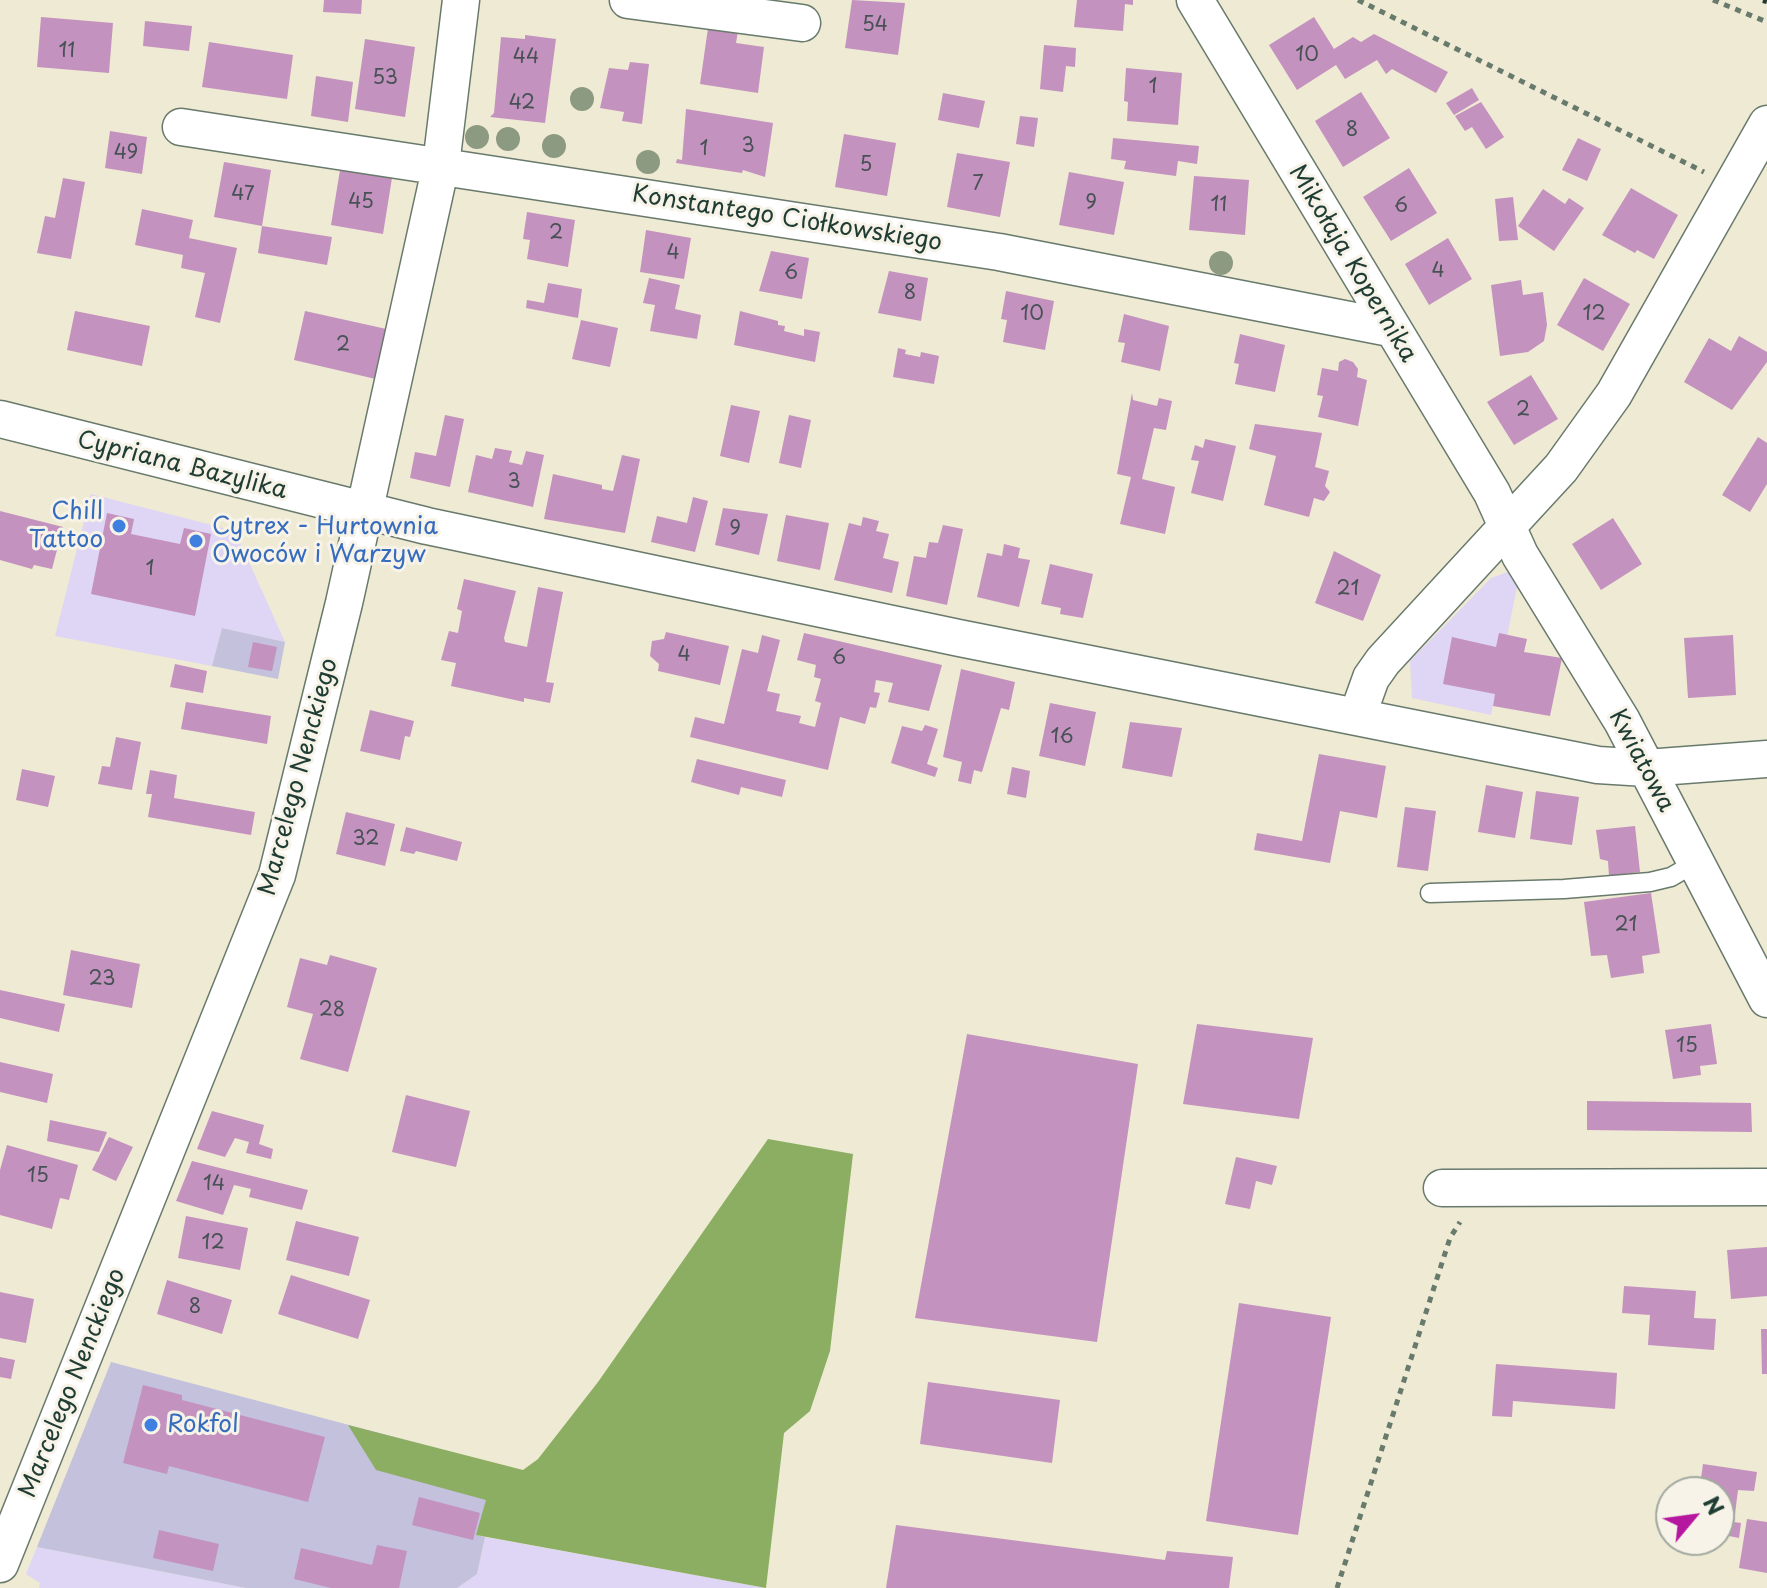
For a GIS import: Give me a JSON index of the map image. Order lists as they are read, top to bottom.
{
  "streets": {
    "street": [
      "Konstantego Ciołkowskiego",
      "Mikołaja Kopernika",
      "Cypriana Bazylika",
      "Kwiatowa",
      "Marcelego Nenckiego"
    ]
  },
  "crossings": [
    ["Konstantego Ciołkowskiego", "Mikołaja Kopernika"],
    ["Konstantego Ciołkowskiego", "Marcelego Nenckiego"],
    ["Mikołaja Kopernika", "Kwiatowa"],
    ["Cypriana Bazylika", "Kwiatowa"],
    ["Cypriana Bazylika", "Marcelego Nenckiego"]
  ],
  "places": ["Chill Tattoo", "Cytrex - Hurtownia Owoców i Warzyw", "Rokfol"],
  "house_numbers": [
    "54",
    "11",
    "10",
    "44",
    "53",
    "1",
    "42",
    "8",
    "3",
    "1",
    "49",
    "5",
    "7",
    "47",
    "45",
    "9",
    "11",
    "6",
    "2",
    "4",
    "4",
    "6",
    "8",
    "10",
    "12",
    "2",
    "2",
    "3",
    "9",
    "1",
    "21",
    "4",
    "6",
    "16",
    "32",
    "21",
    "23",
    "28",
    "15",
    "15",
    "14",
    "12",
    "8"
  ],
  "north": "top right"
}
